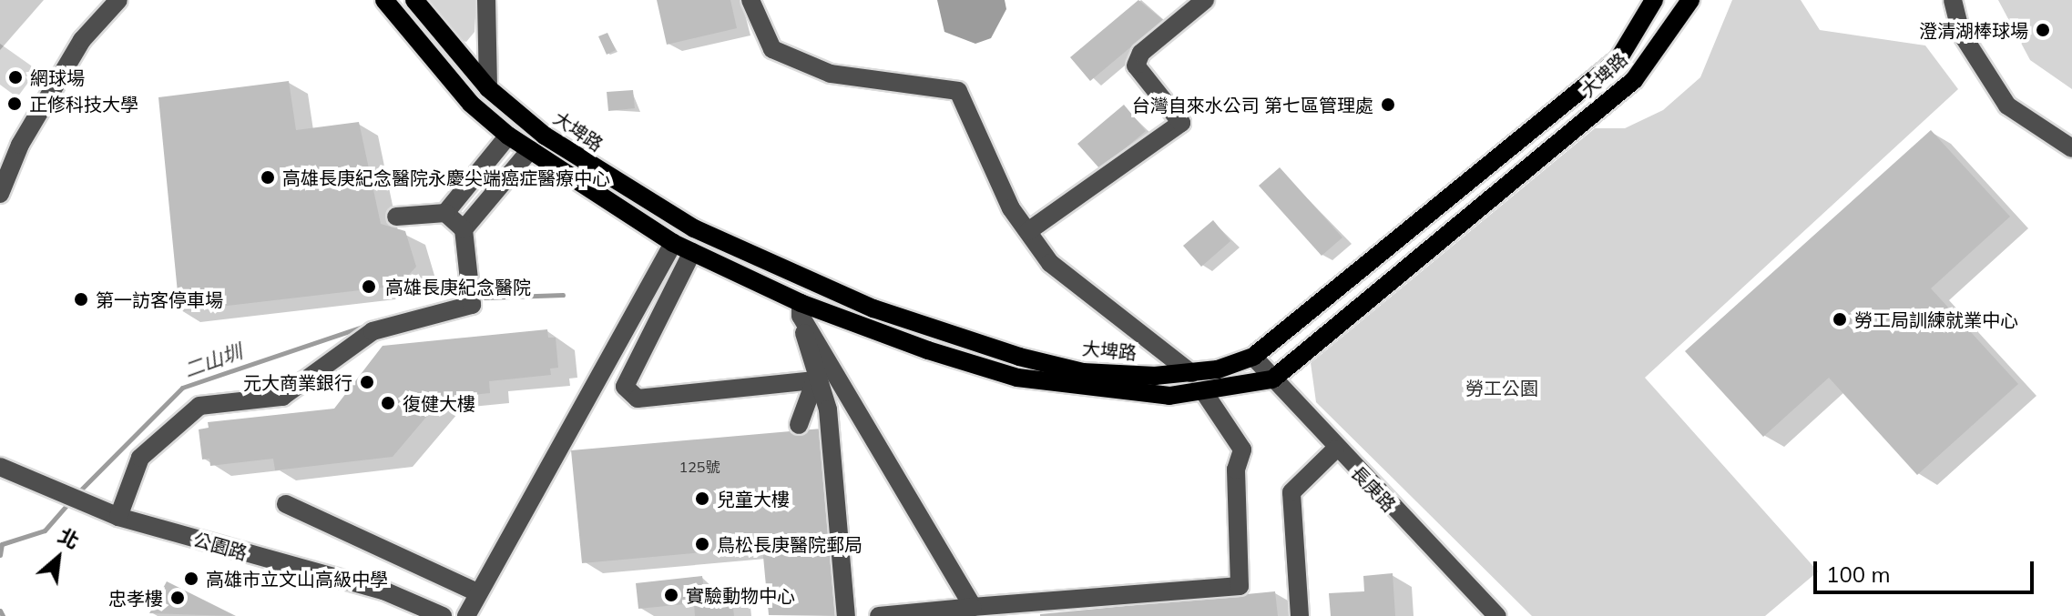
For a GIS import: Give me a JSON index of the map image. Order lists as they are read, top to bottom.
{
  "streets": {
    "main road": ["大埤路"],
    "street": ["長庚路", "公園路"]
  },
  "crossings": [
    ["大埤路", "長庚路"]
  ],
  "water": ["二山圳"],
  "parks": ["勞工公園"],
  "places": [
    "澄清湖棒球場",
    "網球場",
    "正修科技大學",
    "台灣自來水公司 第七區管理處",
    "高雄長庚紀念醫院永慶尖端癌症醫療中心",
    "高雄長庚紀念醫院",
    "第一訪客停車場",
    "勞工局訓練就業中心",
    "元大商業銀行",
    "復健大樓",
    "兒童大樓",
    "鳥松長庚醫院郵局",
    "高雄市立文山高級中學",
    "實驗動物中心",
    "忠孝樓"
  ],
  "house_numbers": ["125號"],
  "scale_bar": "100 m",
  "north": "top right"
}
